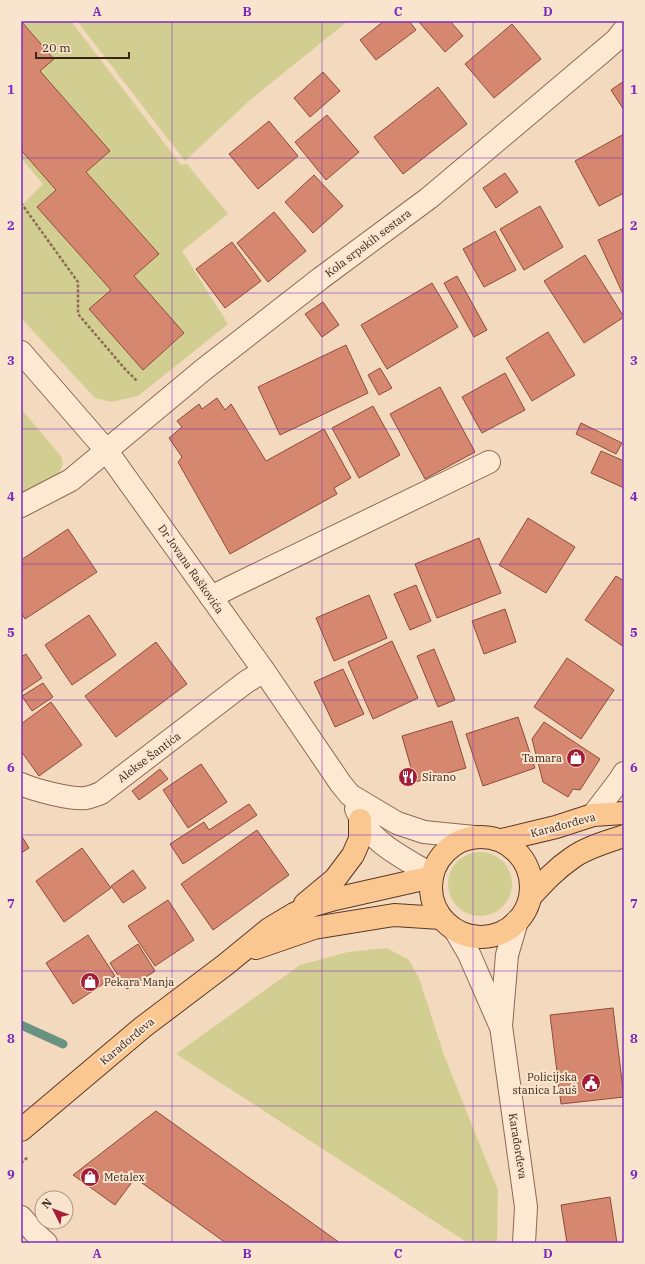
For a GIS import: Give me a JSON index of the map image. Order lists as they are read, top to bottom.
{
  "streets": {
    "main road": ["Karađorđeva"],
    "street": ["Kola srpskih sestara", "Dr Jovana Raškovića", "Alekse Šantića"]
  },
  "crossings": [
    ["Kola srpskih sestara", "Dr Jovana Raškovića"],
    ["Dr Jovana Raškovića", "Alekse Šantića"],
    ["Dr Jovana Raškovića", "Karađorđeva"]
  ],
  "places": {
    "shop": ["Tamara", "Pekara Manja", "Metalex"],
    "restaurant": ["Sirano"],
    "public building": ["Policijska stanica Lauš"]
  },
  "scale_bar": "20 m",
  "north": "top left",
  "grid": {
    "columns": [
      "A",
      "B",
      "C",
      "D"
    ],
    "rows": [
      "1",
      "2",
      "3",
      "4",
      "5",
      "6",
      "7",
      "8",
      "9"
    ]
  }
}
